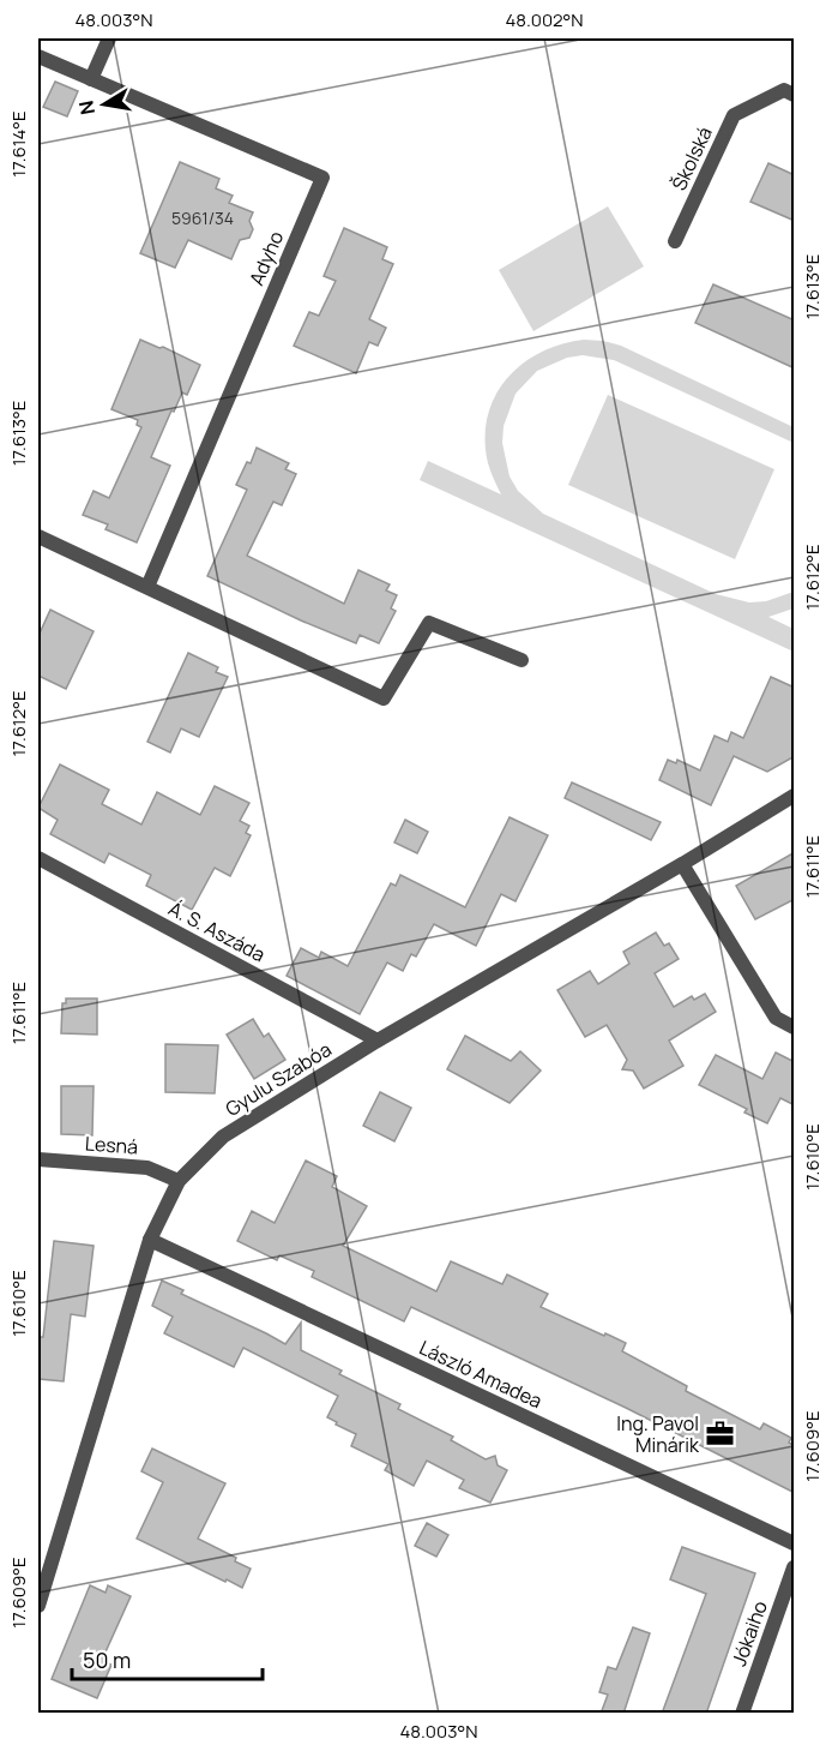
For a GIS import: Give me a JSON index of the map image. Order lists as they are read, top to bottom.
{
  "streets": {
    "street": [
      "Školská",
      "Adyho",
      "Á. S. Aszáda",
      "Gyulu Szabóa",
      "Lesná",
      "László Amadea",
      "Jókaiho"
    ]
  },
  "crossings": [
    ["Á. S. Aszáda", "Gyulu Szabóa"],
    ["Gyulu Szabóa", "Lesná"],
    ["Gyulu Szabóa", "László Amadea"]
  ],
  "places": {
    "office": ["Ing. Pavol Minárik"]
  },
  "house_numbers": ["5961/34"],
  "scale_bar": "50 m",
  "north": "left",
  "coordinates": [
    "48.003°N",
    "48.002°N",
    "17.614°E",
    "17.613°E",
    "17.612°E",
    "17.611°E",
    "17.610°E",
    "17.609°E"
  ]
}
